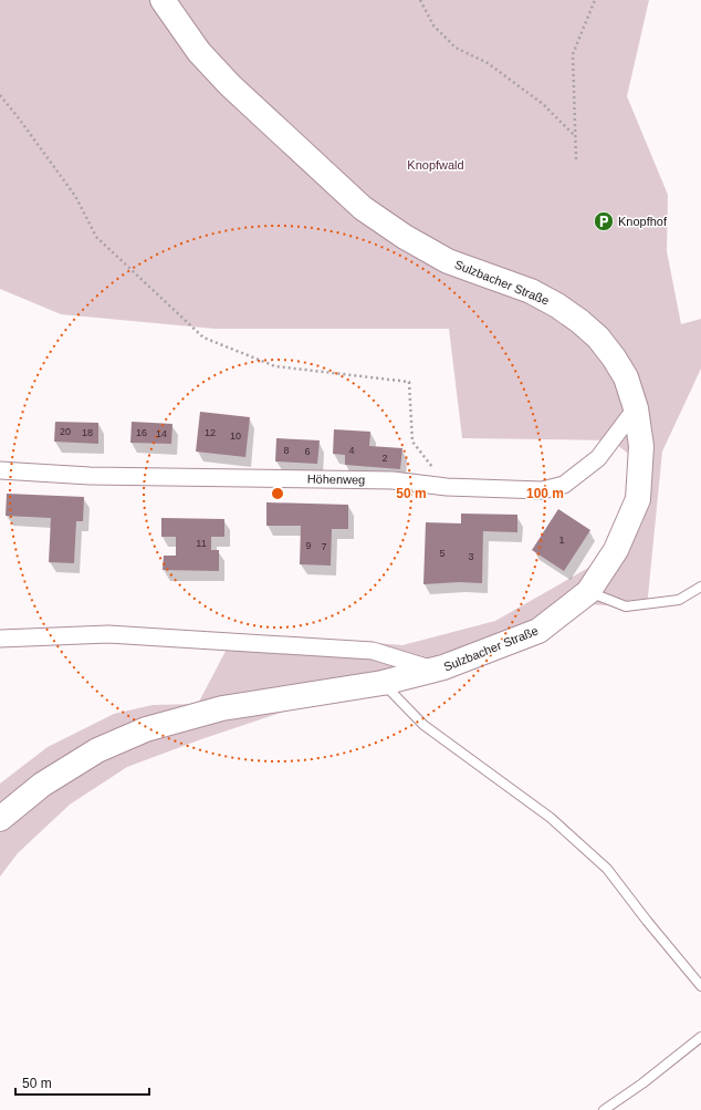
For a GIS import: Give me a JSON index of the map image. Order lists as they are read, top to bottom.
{
  "streets": {
    "main road": ["Sulzbacher Straße"],
    "street": ["Höhenweg"]
  },
  "crossings": [
    ["Sulzbacher Straße", "Höhenweg"]
  ],
  "parks": ["Knopfwald"],
  "places": {
    "parking": ["Knopfhof"]
  },
  "house_numbers": [
    "20",
    "18",
    "16",
    "12",
    "14",
    "10",
    "8",
    "4",
    "6",
    "2",
    "1",
    "11",
    "9",
    "7",
    "5",
    "3"
  ],
  "scale_bar": "50 m",
  "rings": ["50 m", "100 m"]
}
